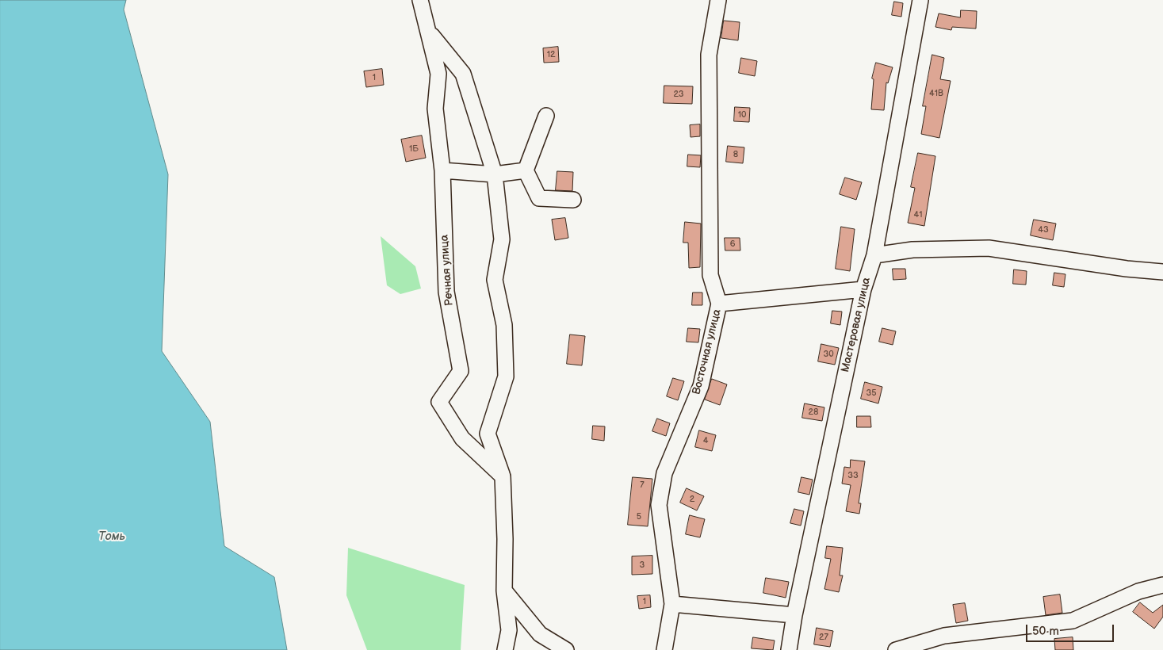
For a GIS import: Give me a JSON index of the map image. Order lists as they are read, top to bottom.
{
  "streets": {
    "street": ["Речная улица", "Мастеровая улица", "Восточная улица"]
  },
  "water": ["Томь"],
  "house_numbers": [
    "12",
    "1",
    "41В",
    "23",
    "10",
    "1Б",
    "8",
    "41",
    "43",
    "6",
    "30",
    "35",
    "28",
    "4",
    "33",
    "7",
    "2",
    "5",
    "3",
    "1",
    "27"
  ],
  "scale_bar": "50 m"
}
